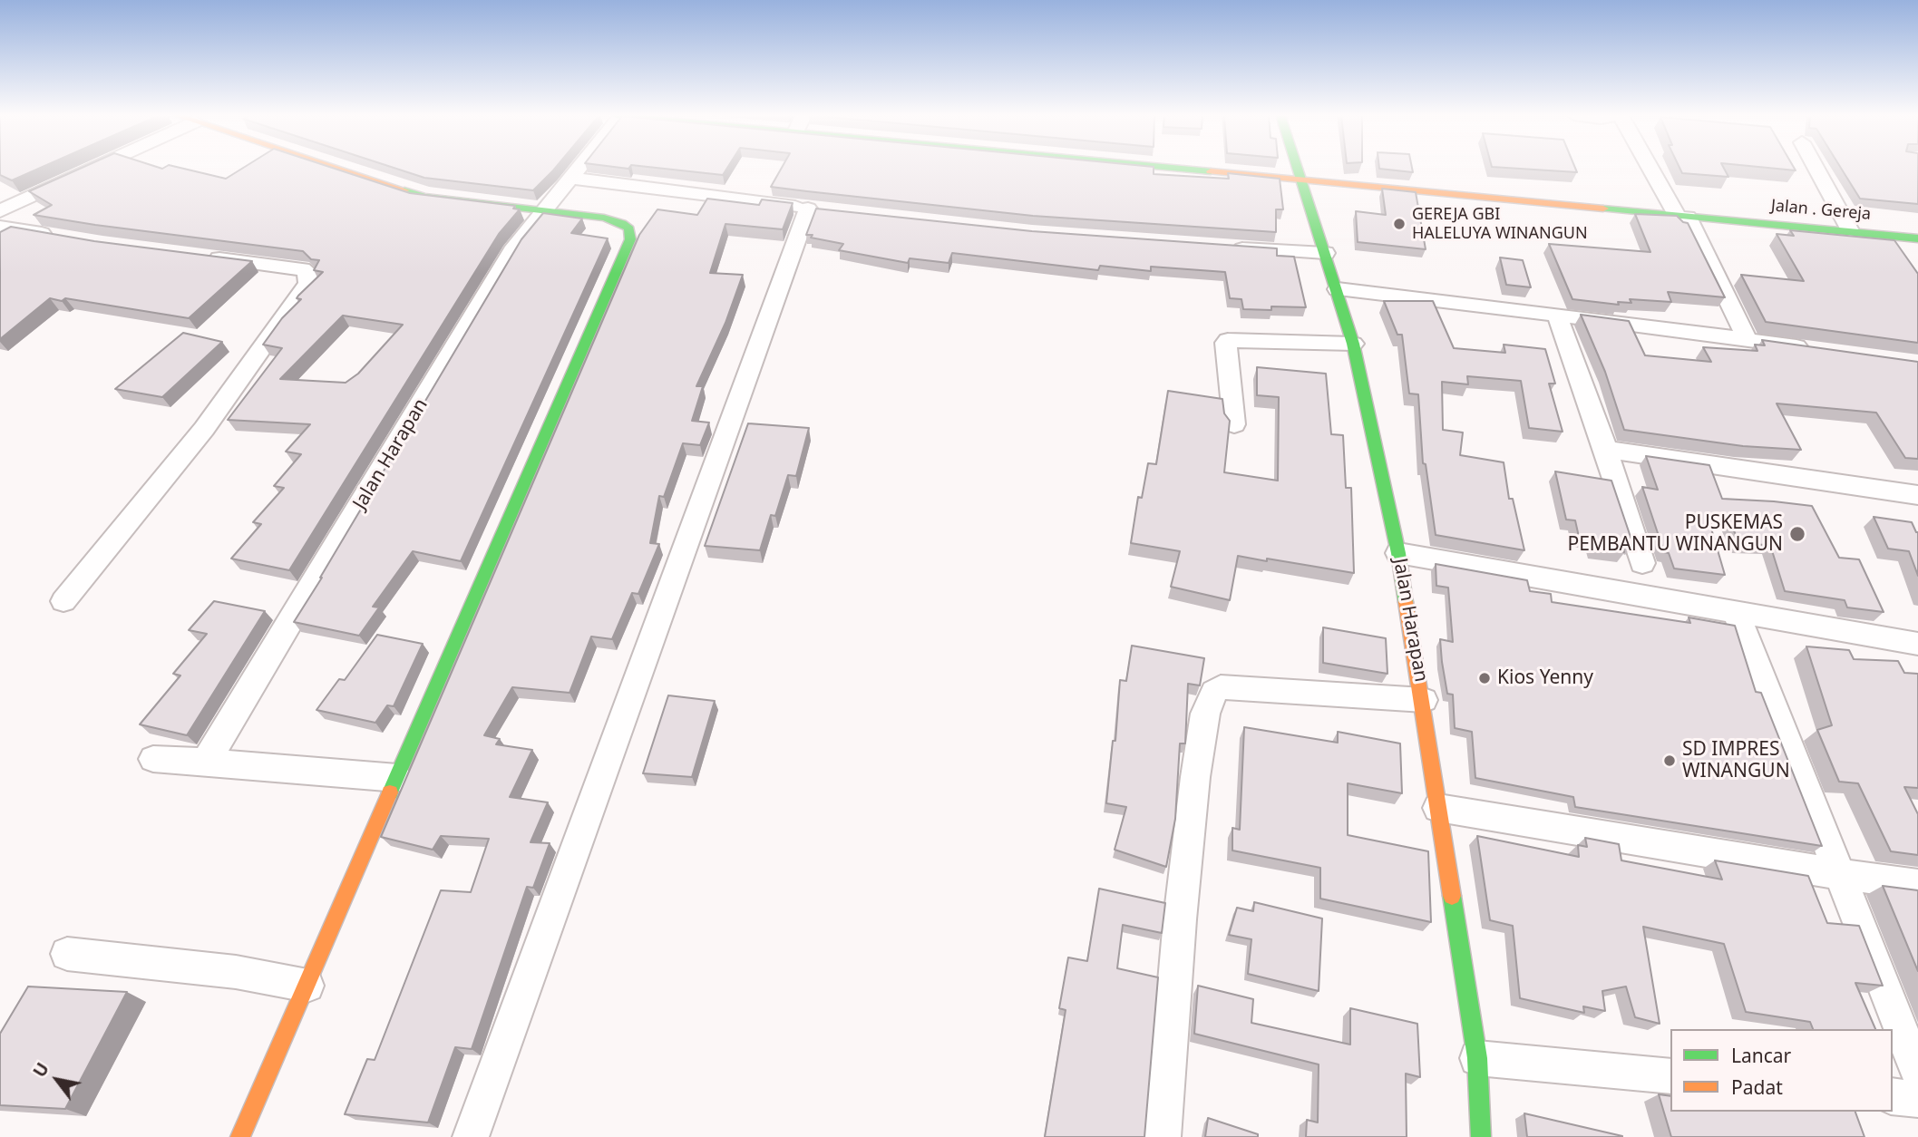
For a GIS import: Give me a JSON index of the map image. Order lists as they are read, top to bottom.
{
  "streets": {
    "street": ["Jalan . Gereja", "Jalan Harapan"]
  },
  "crossings": [
    ["Jalan . Gereja", "Jalan Harapan"]
  ],
  "places": [
    "GEREJA GBI HALELUYA WINANGUN",
    "PUSKEMAS PEMBANTU WINANGUN",
    "Kios Yenny",
    "SD IMPRES WINANGUN"
  ],
  "legend": ["Lancar", "Padat"],
  "north": "top left"
}
